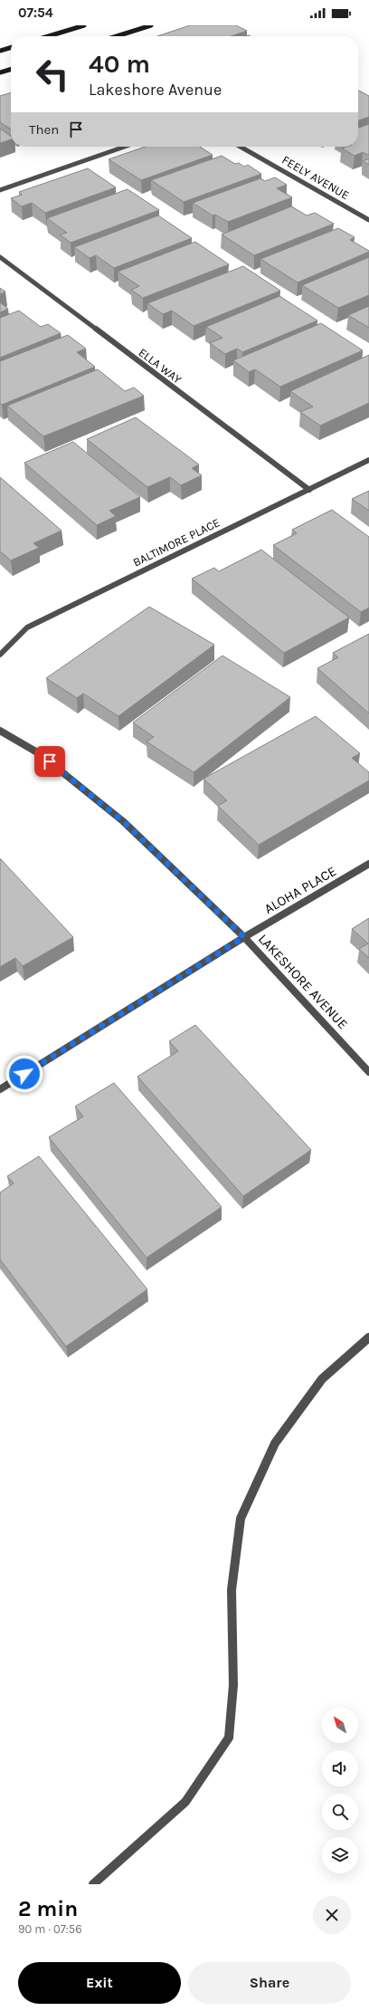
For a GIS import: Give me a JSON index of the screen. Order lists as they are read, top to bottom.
{
  "streets": {
    "street": [
      "FEELY AVENUE",
      "ELLA WAY",
      "BALTIMORE PLACE",
      "ALOHA PLACE",
      "LAKESHORE AVENUE"
    ]
  },
  "crossings": [
    ["ELLA WAY", "BALTIMORE PLACE"],
    ["ALOHA PLACE", "LAKESHORE AVENUE"]
  ],
  "north": "top left",
  "page": {
    "status": "07:54",
    "turn": ["40 m", "Lakeshore Avenue"],
    "then": "Then",
    "heading": ["2 min", "90 m · 07:56"],
    "buttons": ["Exit", "Share"]
  }
}
